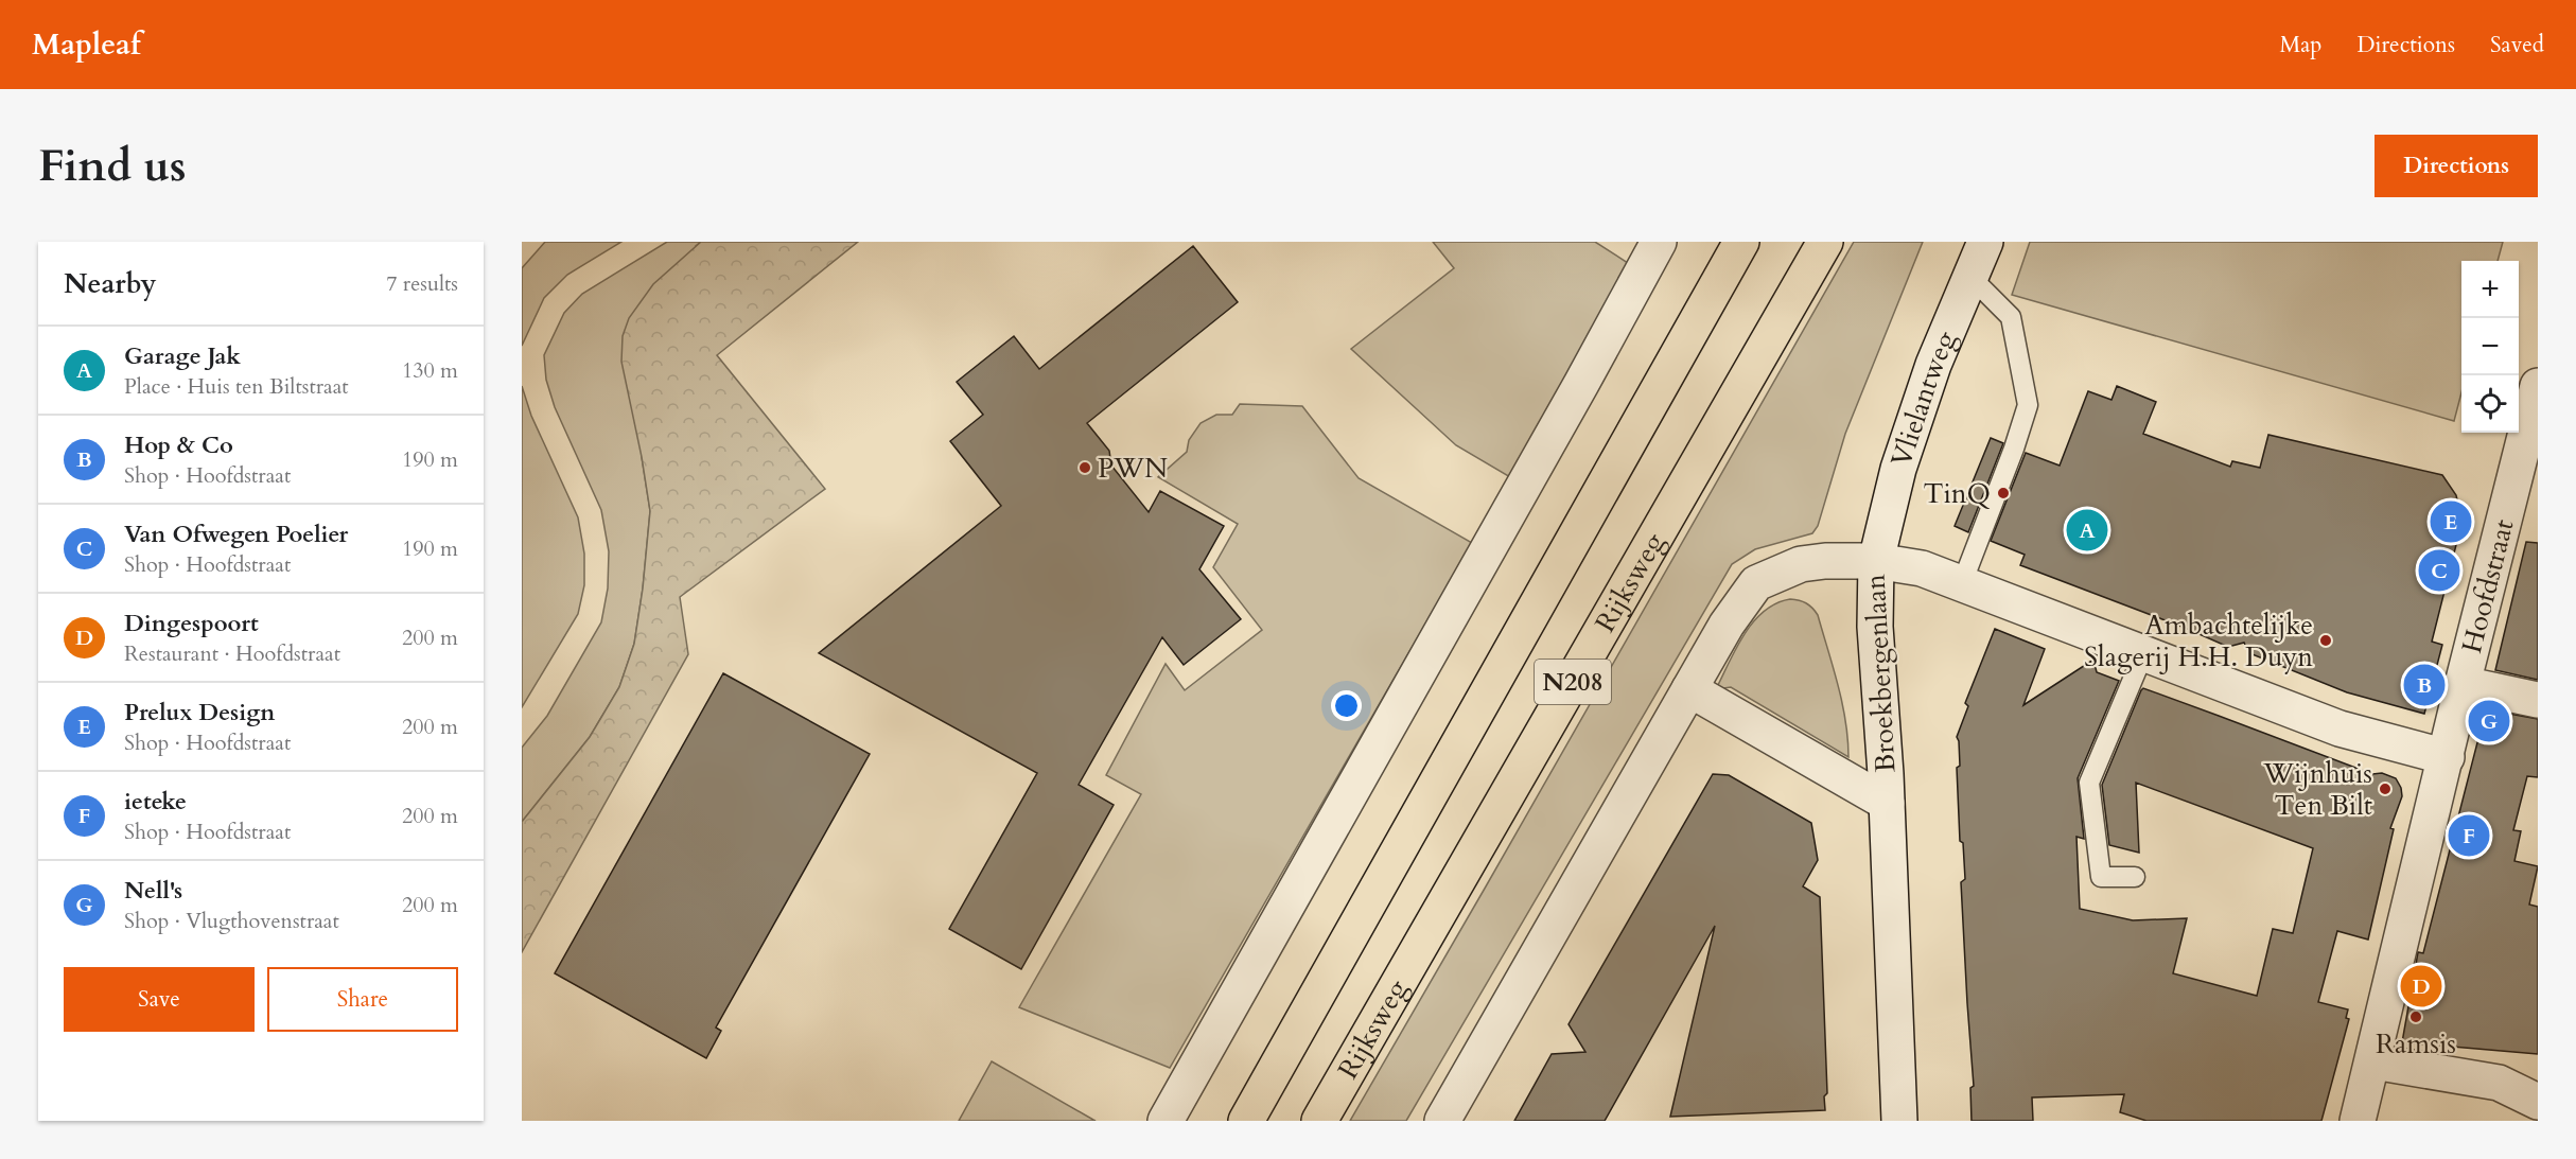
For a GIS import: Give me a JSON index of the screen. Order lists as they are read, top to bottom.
{
  "streets": {
    "main road": ["Rijksweg", "N208"],
    "street": ["Vlielantweg", "Hoofdstraat", "Broekbergenlaan"]
  },
  "crossings": [
    ["Vlielantweg", "Broekbergenlaan"]
  ],
  "places": [
    "PWN",
    "TinQ",
    "Ambachtelijke Slagerij H.H. Duyn",
    "Wijnhuis Ten Bilt",
    "Ramsis"
  ],
  "page": {
    "header": "Mapleaf",
    "nav": ["Map", "Directions", "Saved"],
    "buttons": [
      "Directions",
      ["Save", "Share"]
    ],
    "title": "Find us",
    "heading": ["Nearby", "7 results"],
    "map_buttons": ["+", "−"],
    "list": [
      {
        "mark": "A",
        "name": "Garage Jak",
        "note": "Place · Huis ten Biltstraat",
        "value": "130 m"
      },
      {
        "mark": "B",
        "name": "Hop & Co",
        "note": "Shop · Hoofdstraat",
        "value": "190 m"
      },
      {
        "mark": "C",
        "name": "Van Ofwegen Poelier",
        "note": "Shop · Hoofdstraat",
        "value": "190 m"
      },
      {
        "mark": "D",
        "name": "Dingespoort",
        "note": "Restaurant · Hoofdstraat",
        "value": "200 m"
      },
      {
        "mark": "E",
        "name": "Prelux Design",
        "note": "Shop · Hoofdstraat",
        "value": "200 m"
      },
      {
        "mark": "F",
        "name": "ieteke",
        "note": "Shop · Hoofdstraat",
        "value": "200 m"
      },
      {
        "mark": "G",
        "name": "Nell's",
        "note": "Shop · Vlugthovenstraat",
        "value": "200 m"
      }
    ],
    "pins": [
      "E",
      "A",
      "C",
      "B",
      "G",
      "F",
      "D"
    ]
  }
}
